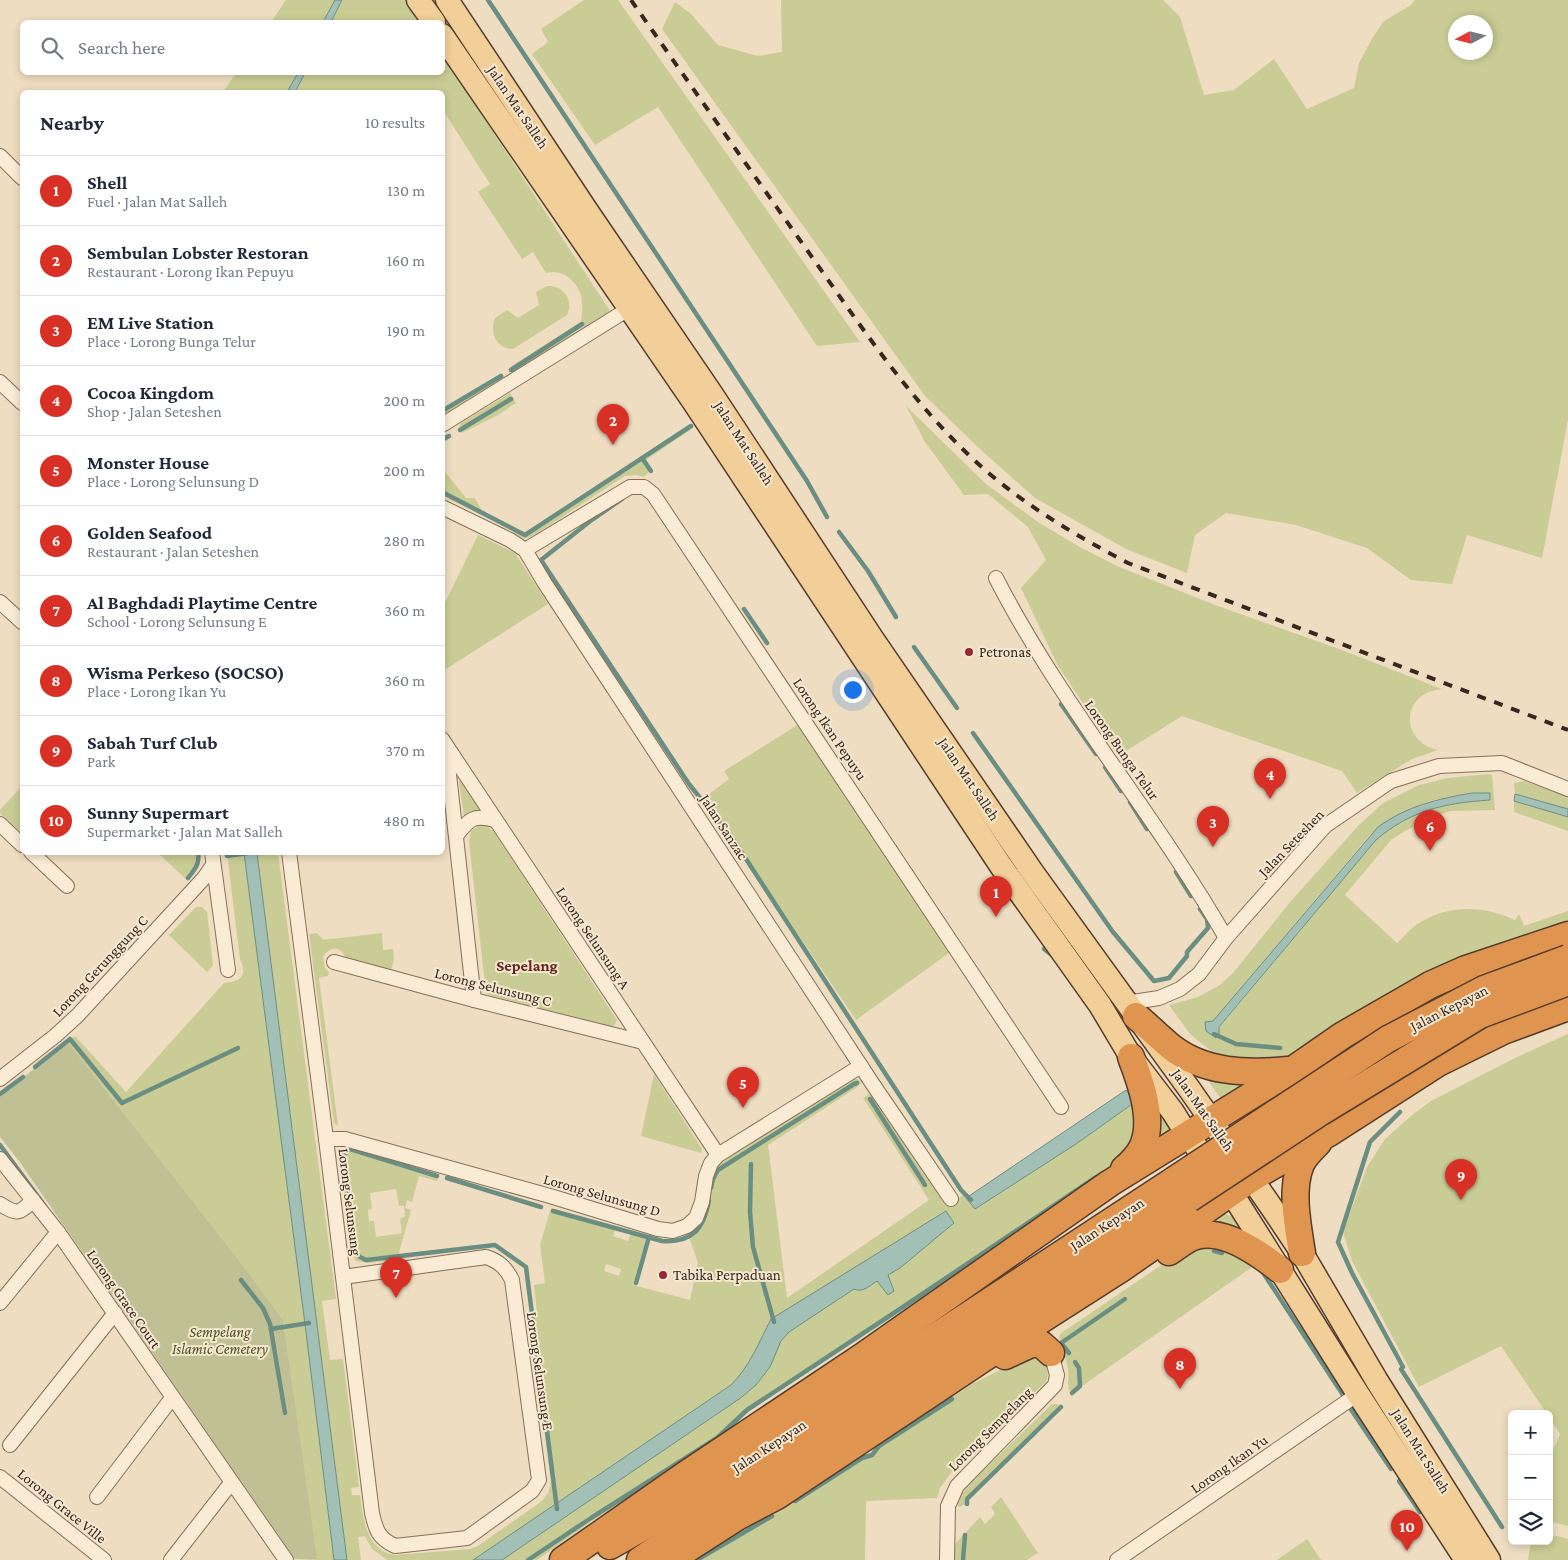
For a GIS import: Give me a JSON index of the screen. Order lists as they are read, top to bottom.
{
  "streets": {
    "highway": ["Jalan Kepayan"],
    "main road": ["Jalan Mat Salleh"],
    "street": [
      "Lorong Ikan Pepuyu",
      "Lorong Bunga Telur",
      "Jalan Sanzac",
      "Jalan Seteshen",
      "Lorong Selunsung A",
      "Lorong Gerunggung C",
      "Lorong Selunsung C",
      "Lorong Selunsung D",
      "Lorong Selunsung",
      "Lorong Grace Court",
      "Lorong Selunsung E",
      "Lorong Sempelang",
      "Lorong Ikan Yu",
      "Lorong Grace Ville"
    ]
  },
  "crossings": [
    ["Jalan Mat Salleh", "Jalan Seteshen"],
    ["Jalan Mat Salleh", "Lorong Ikan Yu"],
    ["Lorong Ikan Pepuyu", "Jalan Sanzac"],
    ["Lorong Bunga Telur", "Jalan Seteshen"],
    ["Jalan Sanzac", "Lorong Selunsung D"],
    ["Lorong Selunsung A", "Lorong Selunsung C"],
    ["Lorong Selunsung A", "Lorong Selunsung D"],
    ["Lorong Selunsung D", "Lorong Selunsung"],
    ["Lorong Selunsung", "Lorong Selunsung E"]
  ],
  "districts": ["Sepelang"],
  "parks": ["Sempelang Islamic Cemetery"],
  "places": ["Petronas", "Tabika Perpaduan"],
  "north": "left",
  "page": {
    "search": "Search here",
    "heading": ["Nearby", "10 results"],
    "list": [
      {
        "mark": "1",
        "name": "Shell",
        "note": "Fuel · Jalan Mat Salleh",
        "value": "130 m"
      },
      {
        "mark": "2",
        "name": "Sembulan Lobster Restoran",
        "note": "Restaurant · Lorong Ikan Pepuyu",
        "value": "160 m"
      },
      {
        "mark": "3",
        "name": "EM Live Station",
        "note": "Place · Lorong Bunga Telur",
        "value": "190 m"
      },
      {
        "mark": "4",
        "name": "Cocoa Kingdom",
        "note": "Shop · Jalan Seteshen",
        "value": "200 m"
      },
      {
        "mark": "5",
        "name": "Monster House",
        "note": "Place · Lorong Selunsung D",
        "value": "200 m"
      },
      {
        "mark": "6",
        "name": "Golden Seafood",
        "note": "Restaurant · Jalan Seteshen",
        "value": "280 m"
      },
      {
        "mark": "7",
        "name": "Al Baghdadi Playtime Centre",
        "note": "School · Lorong Selunsung E",
        "value": "360 m"
      },
      {
        "mark": "8",
        "name": "Wisma Perkeso (SOCSO)",
        "note": "Place · Lorong Ikan Yu",
        "value": "360 m"
      },
      {
        "mark": "9",
        "name": "Sabah Turf Club",
        "note": "Park",
        "value": "370 m"
      },
      {
        "mark": "10",
        "name": "Sunny Supermart",
        "note": "Supermarket · Jalan Mat Salleh",
        "value": "480 m"
      }
    ],
    "pins": [
      "2",
      "4",
      "3",
      "6",
      "1",
      "5",
      "9",
      "7",
      "8",
      "10"
    ],
    "map_buttons": ["+", "−"]
  }
}
